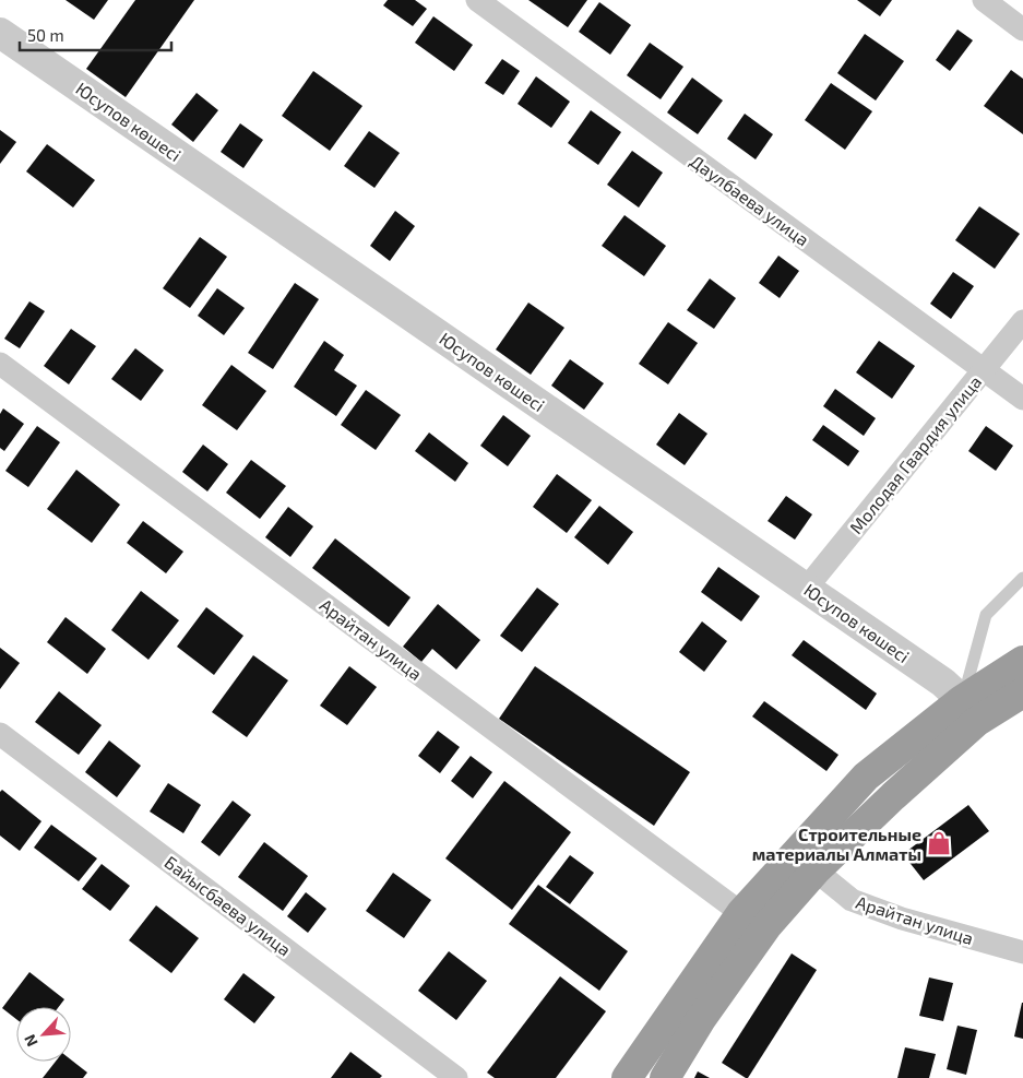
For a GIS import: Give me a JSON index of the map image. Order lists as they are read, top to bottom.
{
  "streets": {
    "street": [
      "Юсупов көшесі",
      "Даулбаева улица",
      "Молодая Гвардия улица",
      "Арайтан улица",
      "Байысбаева улица"
    ]
  },
  "crossings": [
    ["Юсупов көшесі", "Молодая Гвардия улица"],
    ["Даулбаева улица", "Молодая Гвардия улица"]
  ],
  "places": {
    "shop": ["Строительные материалы Алматы"]
  },
  "scale_bar": "50 m",
  "north": "bottom left"
}
